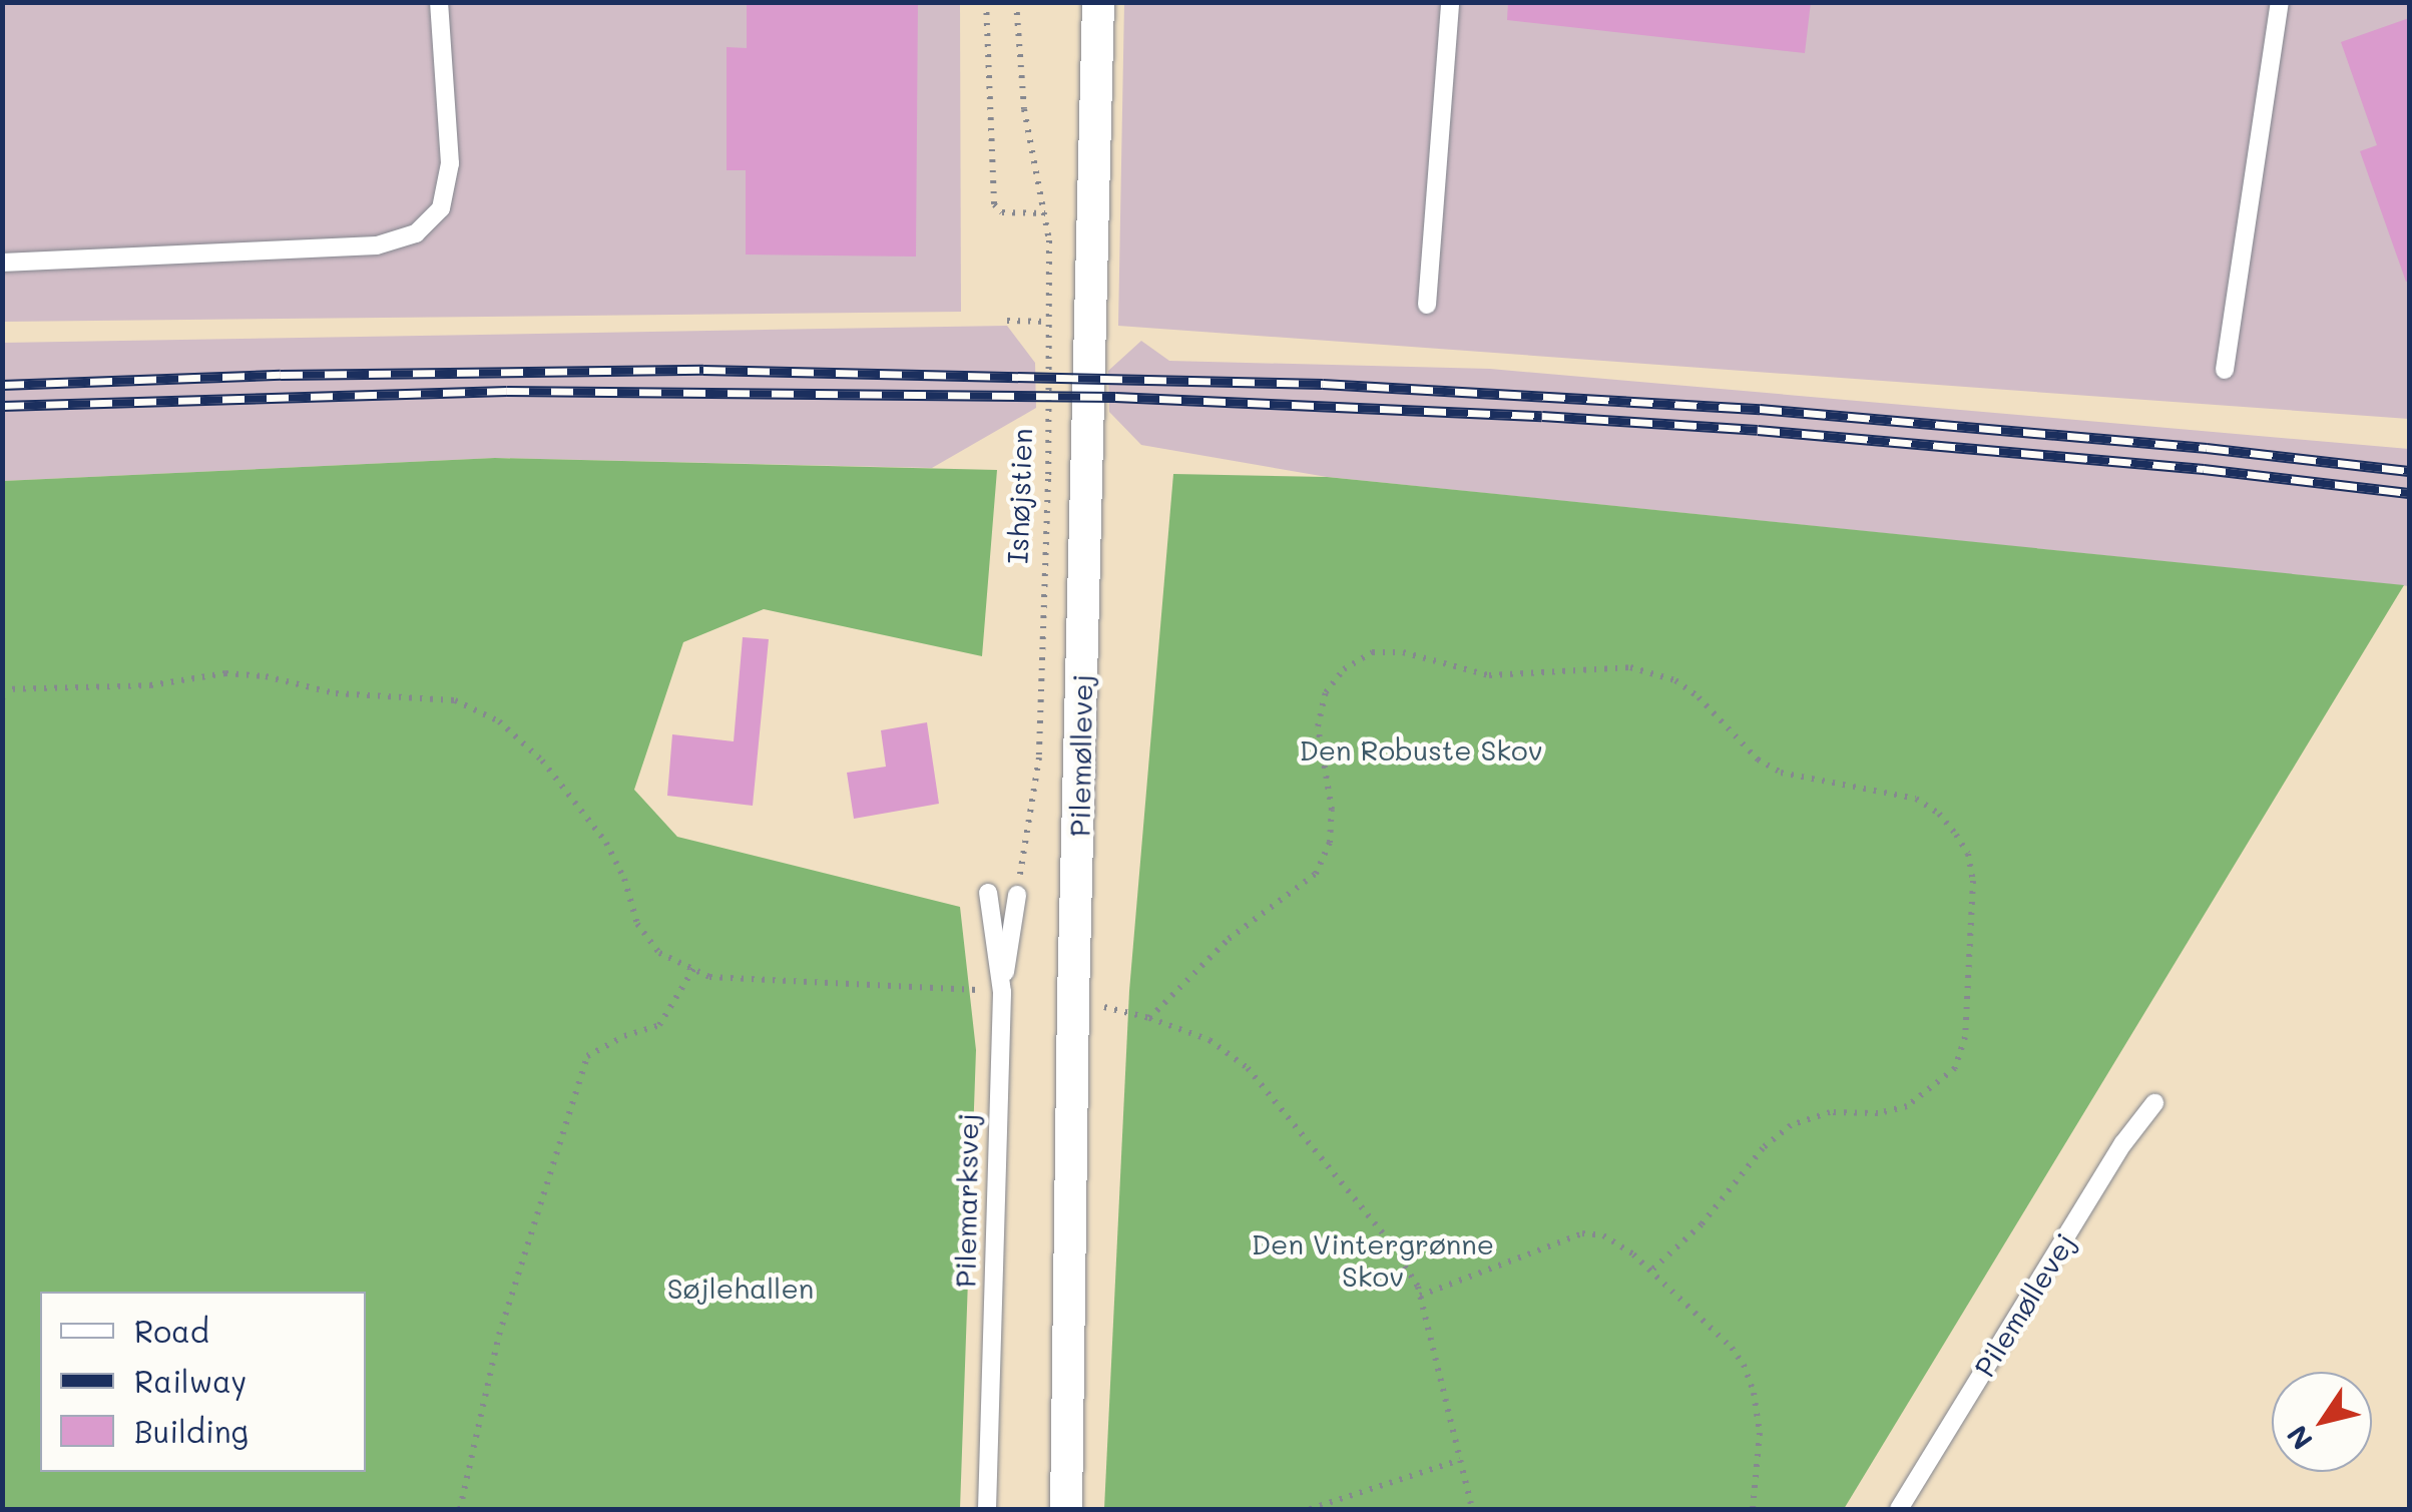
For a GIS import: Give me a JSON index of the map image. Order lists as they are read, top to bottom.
{
  "streets": {
    "street": ["Pilemøllevej"],
    "lane": ["Pilemarksvej"],
    "path": ["Ishøjstien"]
  },
  "parks": ["Den Robuste Skov", "Den Vintergrønne Skov", "Søjlehallen"],
  "legend": ["Road", "Railway", "Building"],
  "north": "bottom left"
}
